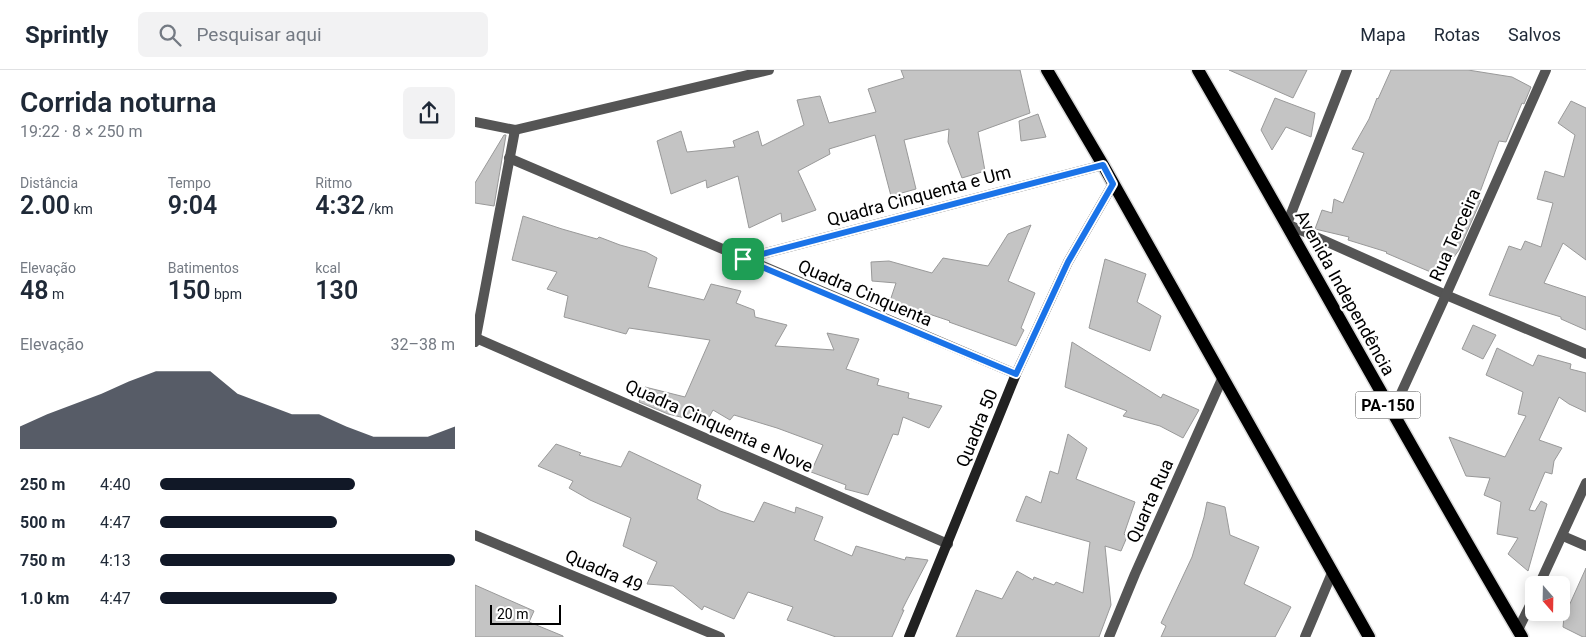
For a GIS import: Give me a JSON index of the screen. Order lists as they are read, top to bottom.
{
  "streets": {
    "main road": ["Avenida Independência", "PA-150"],
    "street": [
      "Quadra Cinquenta e Um",
      "Rua Terceira",
      "Quadra Cinquenta",
      "Quadra Cinquenta e Nove",
      "Quadra 50",
      "Quarta Rua",
      "Quadra 49"
    ]
  },
  "crossings": [
    ["Quadra Cinquenta e Um", "Quadra Cinquenta"],
    ["Rua Terceira", "Avenida Independência"],
    ["Quadra Cinquenta", "Quadra 50"],
    ["Quadra Cinquenta e Nove", "Quadra 50"]
  ],
  "scale_bar": "20 m",
  "north": "bottom",
  "page": {
    "header": "Sprintly",
    "search": "Pesquisar aqui",
    "nav": ["Mapa", "Rotas", "Salvos"],
    "heading": ["Corrida noturna", "19:22 · 8 × 250 m"],
    "stats": [
      ["Distância", "2.00 km"],
      ["Tempo", "9:04"],
      ["Ritmo", "4:32 /km"],
      ["Elevação", "48 m"],
      ["Batimentos", "150 bpm"],
      ["kcal", "130"]
    ],
    "chart": ["Elevação", "32–38 m"],
    "list": [
      {
        "name": "250 m",
        "note": "4:40"
      },
      {
        "name": "500 m",
        "note": "4:47"
      },
      {
        "name": "750 m",
        "note": "4:13"
      },
      {
        "name": "1.0 km",
        "note": "4:47"
      }
    ],
    "scale": "20 m"
  }
}
